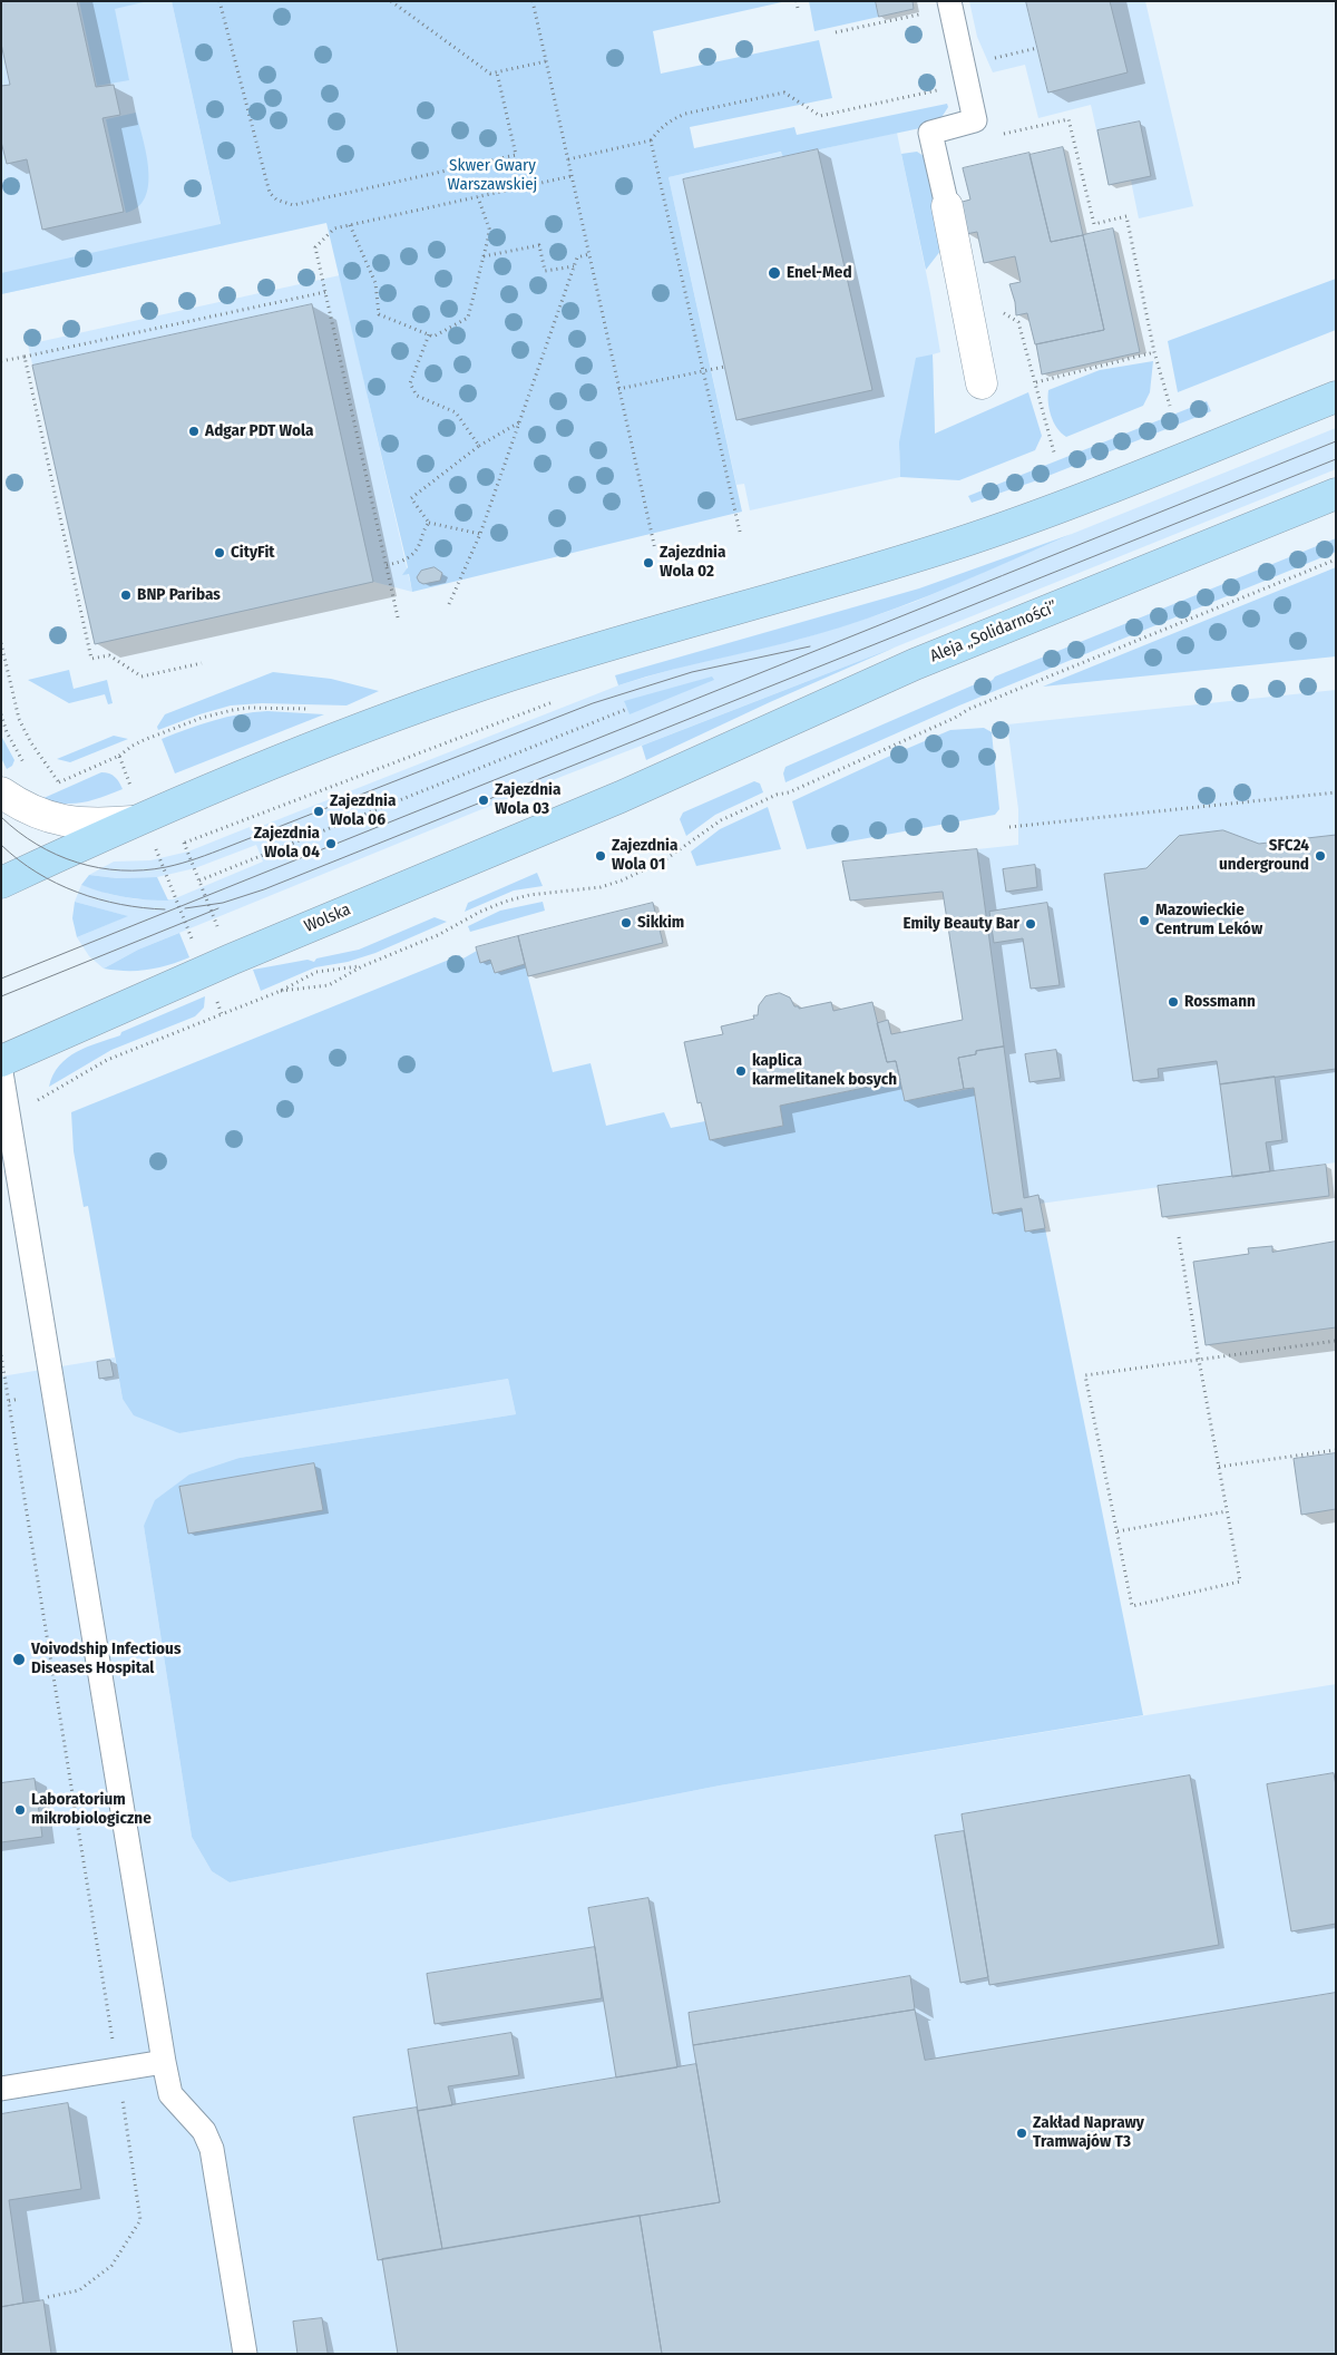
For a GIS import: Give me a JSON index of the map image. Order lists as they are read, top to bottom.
{
  "streets": {
    "main road": ["Aleja „Solidarności”", "Wolska"]
  },
  "crossings": [
    ["Aleja „Solidarności”", "Wolska"]
  ],
  "parks": ["Skwer Gwary Warszawskiej"],
  "places": [
    "Enel-Med",
    "Adgar PDT Wola",
    "CityFit",
    "Zajezdnia Wola 02",
    "BNP Paribas",
    "Zajezdnia Wola 03",
    "Zajezdnia Wola 06",
    "Zajezdnia Wola 04",
    "Zajezdnia Wola 01",
    "SFC24 underground",
    "Mazowieckie Centrum Leków",
    "Sikkim",
    "Emily Beauty Bar",
    "Rossmann",
    "kaplica karmelitanek bosych",
    "Voivodship Infectious Diseases Hospital",
    "Laboratorium mikrobiologiczne",
    "Zakład Naprawy Tramwajów T3"
  ]
}
